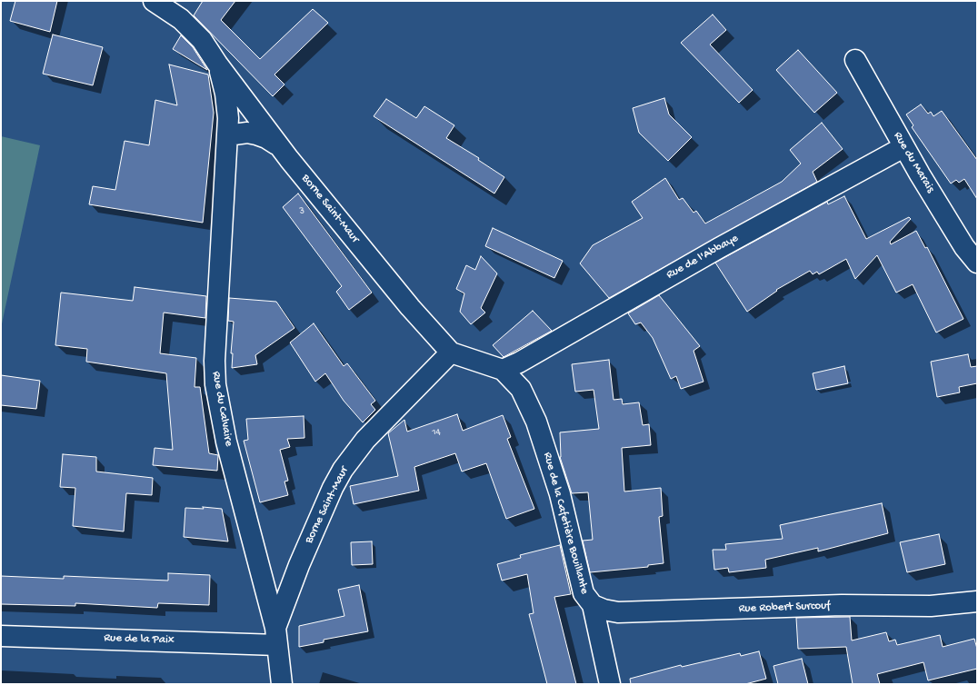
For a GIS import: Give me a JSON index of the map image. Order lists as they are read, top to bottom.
{
  "streets": {
    "street": [
      "Rue du Marais",
      "Borne Saint-Maur",
      "Rue de l'Abbaye",
      "Rue du Calvaire",
      "Rue de la Cafetière Bouillante",
      "Rue Robert Surcouf",
      "Rue de la Paix"
    ]
  },
  "crossings": [
    ["Rue du Marais", "Rue de l'Abbaye"],
    ["Borne Saint-Maur", "Rue de l'Abbaye"],
    ["Borne Saint-Maur", "Rue du Calvaire"],
    ["Borne Saint-Maur", "Rue de la Cafetière Bouillante"],
    ["Borne Saint-Maur", "Rue de la Paix"],
    ["Rue de l'Abbaye", "Rue de la Cafetière Bouillante"],
    ["Rue du Calvaire", "Rue de la Paix"],
    ["Rue de la Cafetière Bouillante", "Rue Robert Surcouf"]
  ],
  "house_numbers": ["3", "14"]
}
